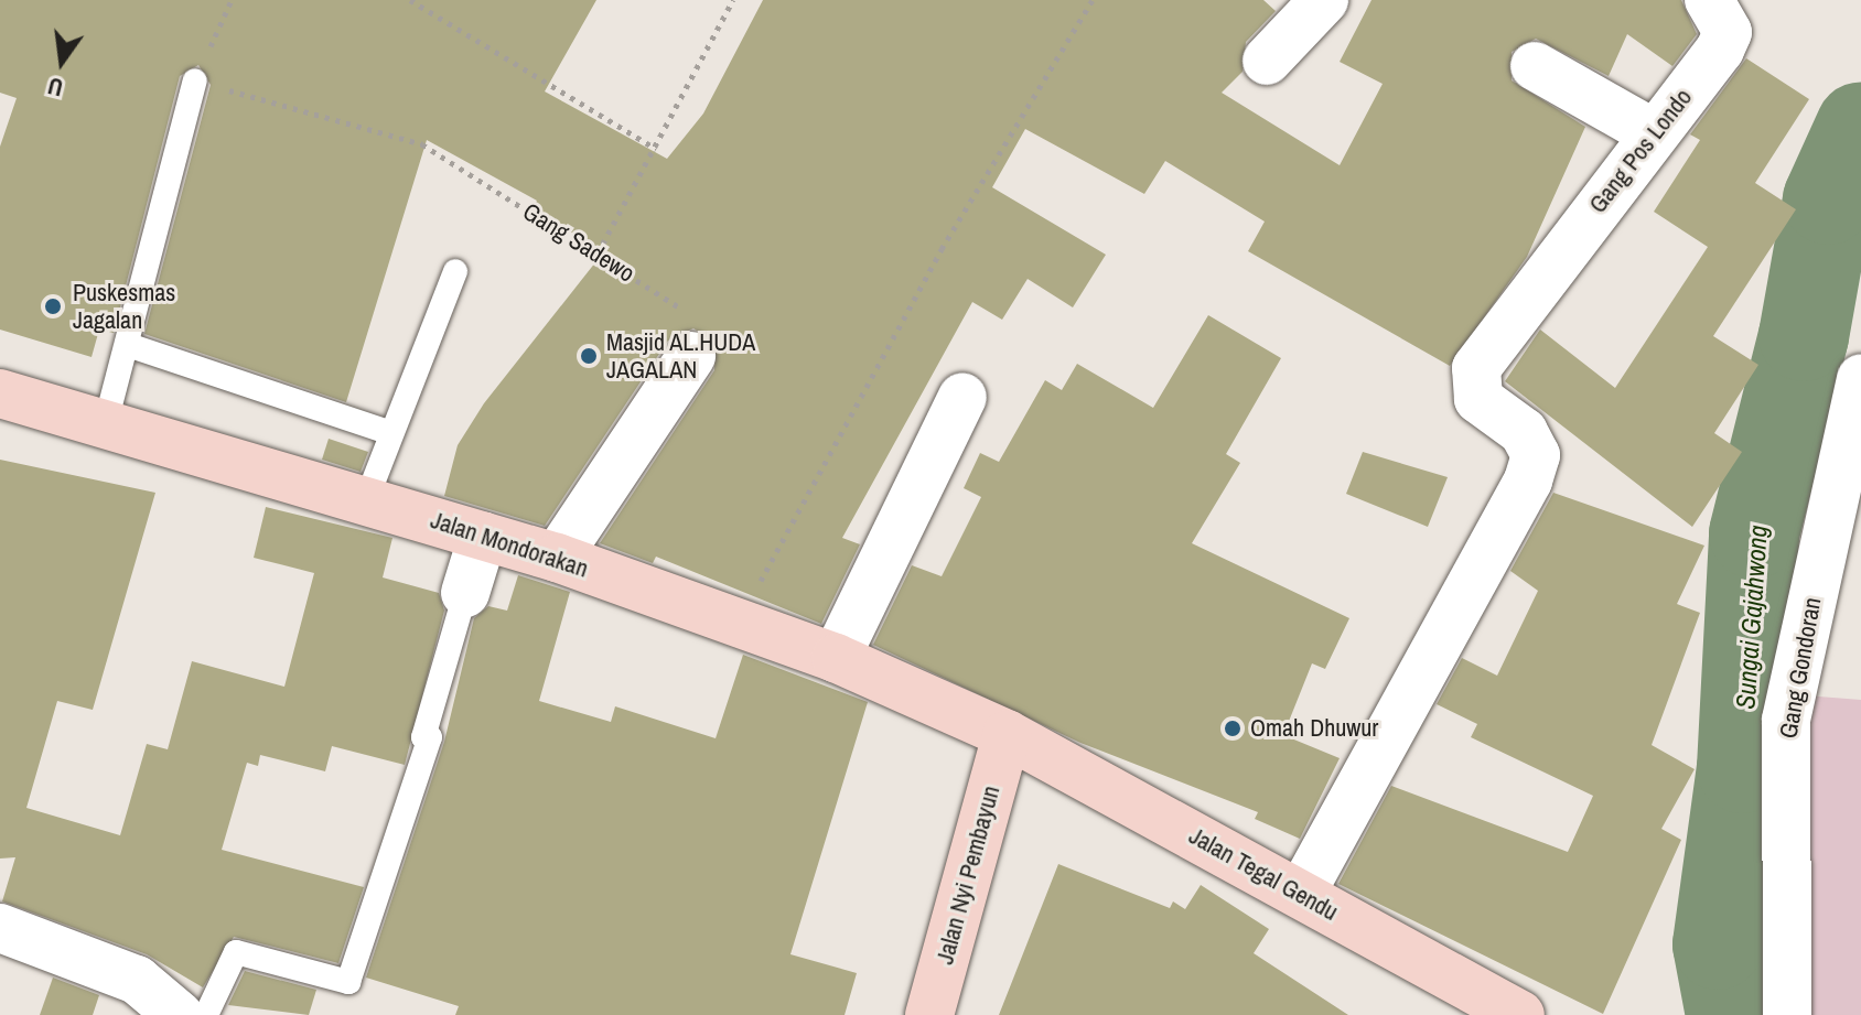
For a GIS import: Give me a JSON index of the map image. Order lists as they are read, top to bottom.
{
  "streets": {
    "street": [
      "Gang Pos Londo",
      "Jalan Mondorakan",
      "Gang Gondoran",
      "Jalan Tegal Gendu",
      "Jalan Nyi Pembayun"
    ],
    "path": ["Gang Sadewo"]
  },
  "crossings": [
    ["Gang Pos Londo", "Jalan Tegal Gendu"],
    ["Jalan Mondorakan", "Jalan Tegal Gendu"],
    ["Jalan Mondorakan", "Jalan Nyi Pembayun"],
    ["Jalan Tegal Gendu", "Jalan Nyi Pembayun"]
  ],
  "water": ["Sungai Gajahwong"],
  "places": ["Puskesmas Jagalan", "Masjid AL.HUDA JAGALAN", "Omah Dhuwur"],
  "north": "bottom"
}
